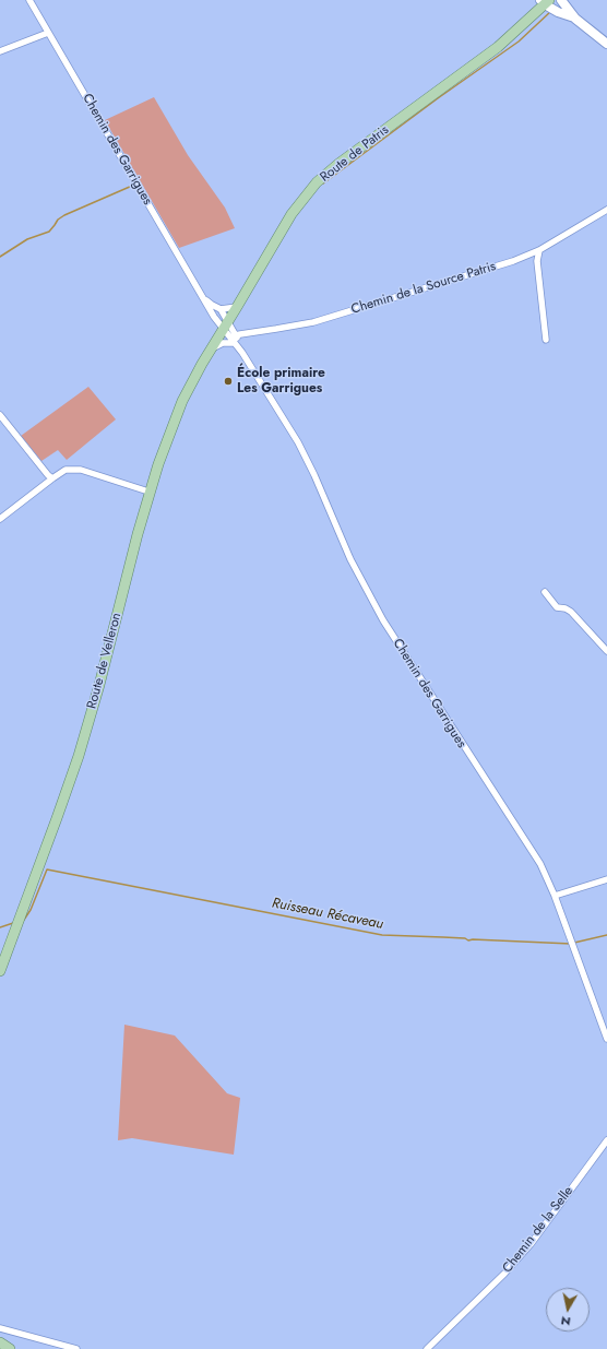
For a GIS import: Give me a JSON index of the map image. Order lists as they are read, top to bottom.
{
  "streets": {
    "main road": ["Route de Patris", "Route de Velleron"],
    "street": ["Chemin des Garrigues", "Chemin de la Source Patris", "Chemin de la Selle"]
  },
  "crossings": [
    ["Chemin des Garrigues", "Route de Patris"],
    ["Chemin des Garrigues", "Chemin de la Source Patris"],
    ["Route de Patris", "Route de Velleron"]
  ],
  "water": ["Ruisseau Récaveau"],
  "places": ["École primaire Les Garrigues"],
  "north": "bottom"
}
